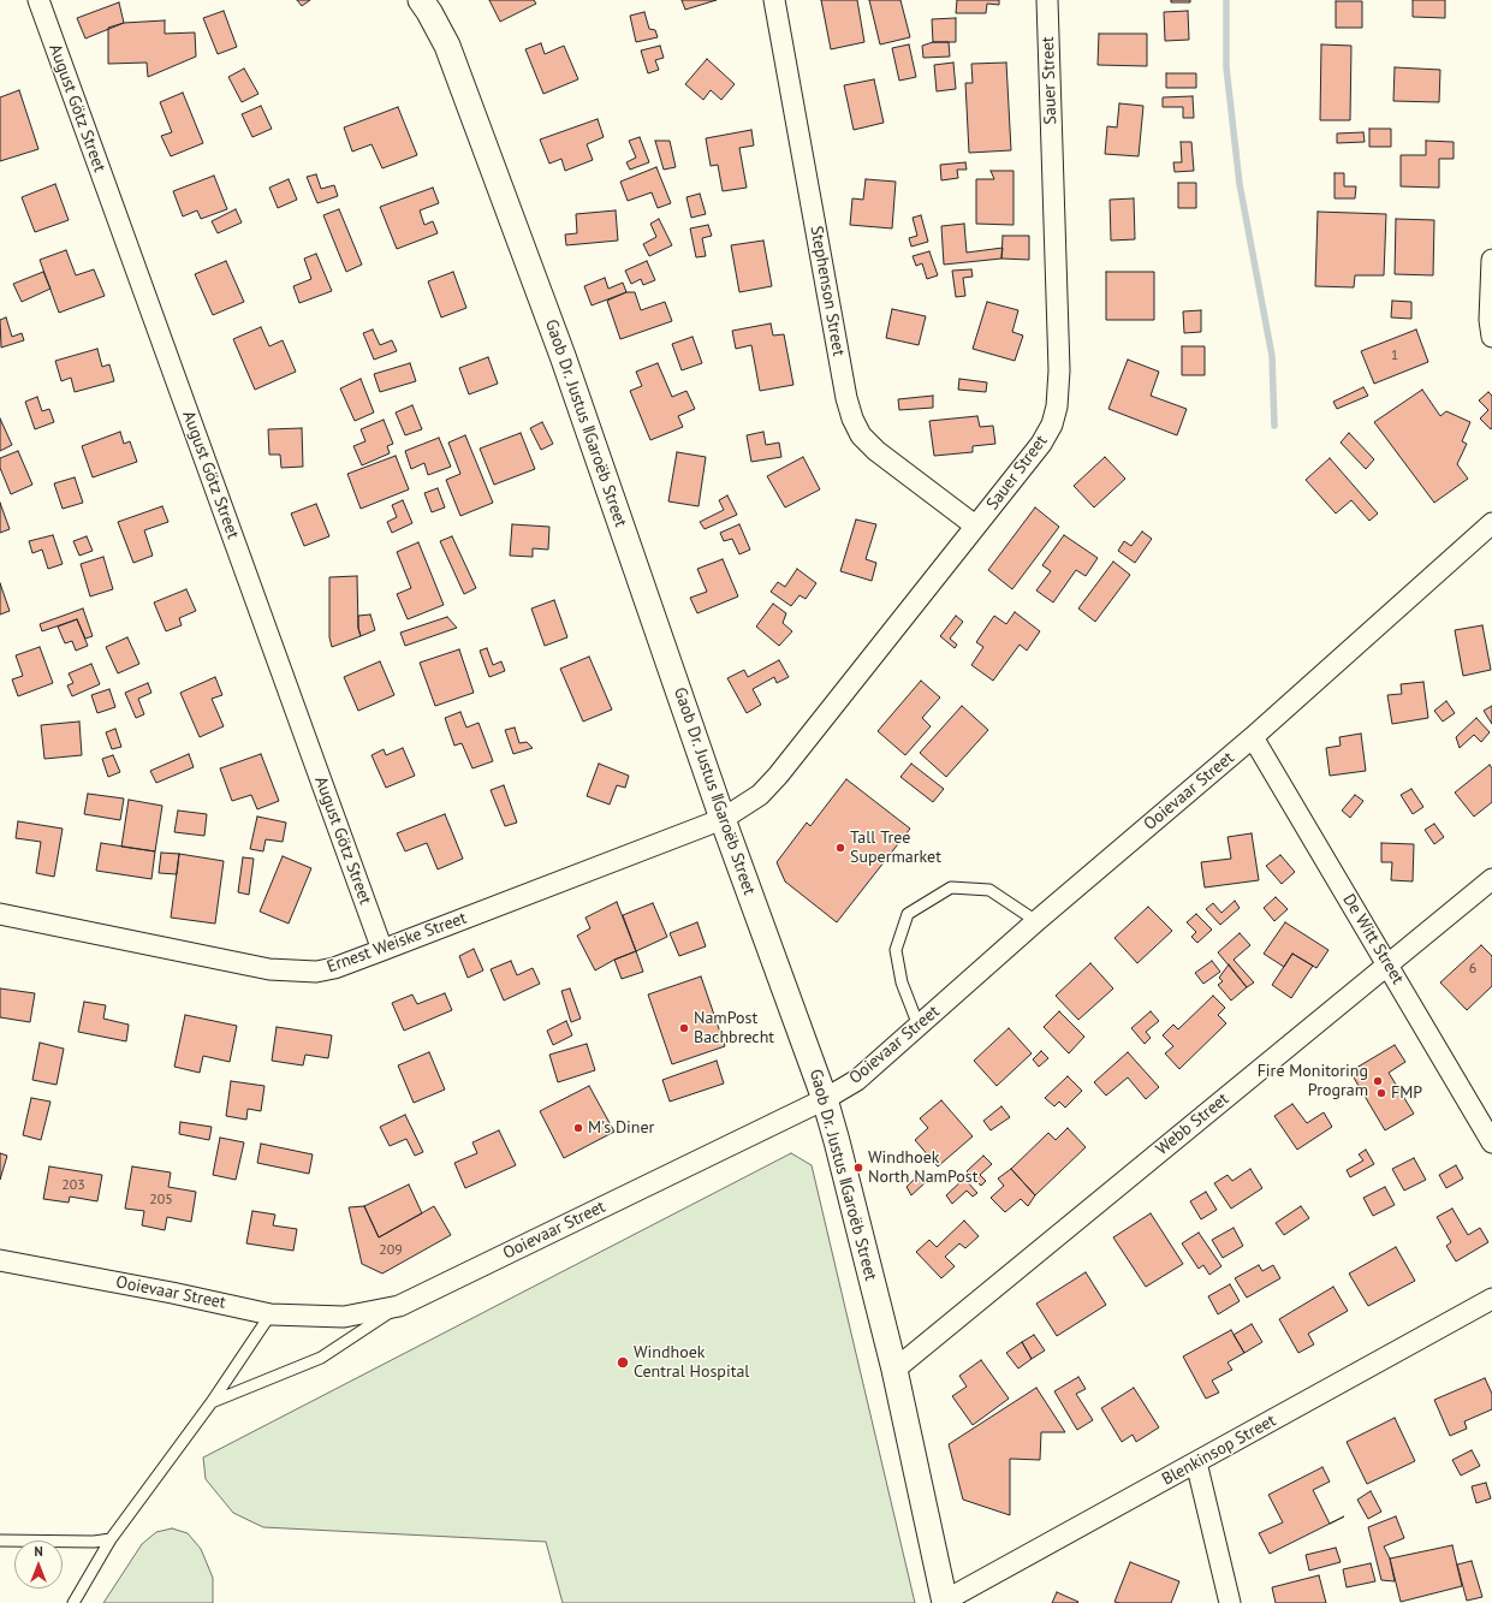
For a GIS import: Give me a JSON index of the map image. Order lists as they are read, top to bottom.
{
  "streets": {
    "street": [
      "Sauer Street",
      "August Götz Street",
      "Stephenson Street",
      "Gaob Dr. Justus ǁGaroëb Street",
      "Ooievaar Street",
      "De Witt Street",
      "Ernest Weiske Street",
      "Webb Street",
      "Blenkinsop Street"
    ]
  },
  "crossings": [
    ["Sauer Street", "Stephenson Street"],
    ["Sauer Street", "Gaob Dr. Justus ǁGaroëb Street"],
    ["Sauer Street", "Ernest Weiske Street"],
    ["August Götz Street", "Ernest Weiske Street"],
    ["Gaob Dr. Justus ǁGaroëb Street", "Ooievaar Street"],
    ["Gaob Dr. Justus ǁGaroëb Street", "Ernest Weiske Street"],
    ["Gaob Dr. Justus ǁGaroëb Street", "Webb Street"],
    ["Gaob Dr. Justus ǁGaroëb Street", "Blenkinsop Street"],
    ["Ooievaar Street", "De Witt Street"],
    ["De Witt Street", "Webb Street"]
  ],
  "places": [
    "Tall Tree Supermarket",
    "NamPost Bachbrecht",
    "Fire Monitoring Program",
    "FMP",
    "M's Diner",
    "Windhoek North NamPost",
    "Windhoek Central Hospital"
  ],
  "house_numbers": [
    "1",
    "6",
    "203",
    "205",
    "209"
  ],
  "north": "top"
}
